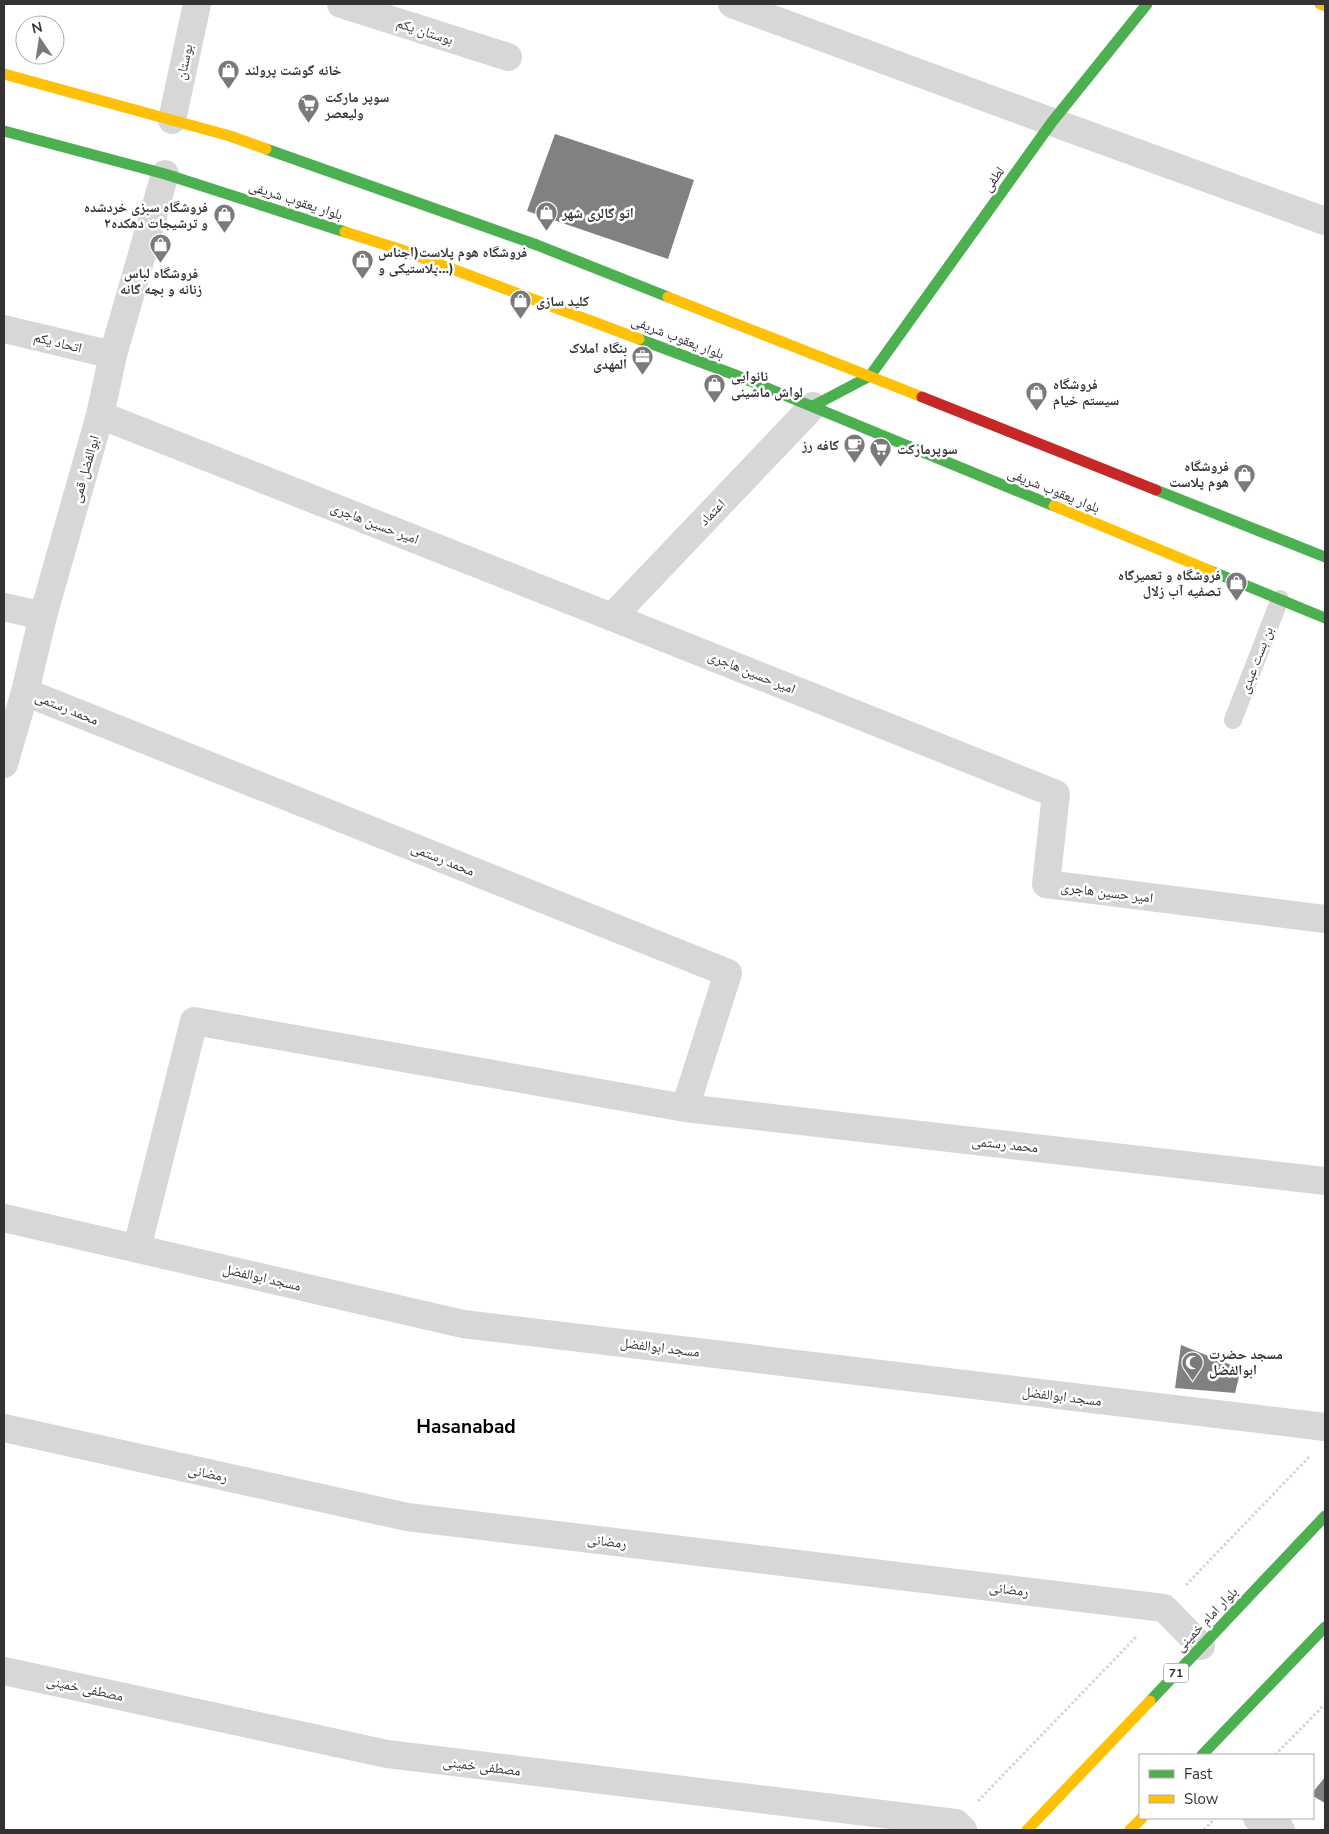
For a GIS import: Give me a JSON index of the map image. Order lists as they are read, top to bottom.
{
  "streets": {
    "main road": [
      "لطفی",
      "بلوار یعقوب شریفی",
      "بلوار امام خمینی",
      "71"
    ],
    "street": [
      "بوستان یکم",
      "بوستان",
      "اتحاد یکم",
      "ابوالفضل قمی",
      "اعتماد",
      "امیر حسین هاجری",
      "محمد رستمی",
      "مسجد ابوالفضل",
      "رمضانی",
      "مصطفی خمینی"
    ],
    "lane": ["بن بست عبدی"]
  },
  "crossings": [
    ["بلوار یعقوب شریفی", "ابوالفضل قمی"],
    ["بلوار یعقوب شریفی", "اعتماد"],
    ["بلوار یعقوب شریفی", "بن بست عبدی"],
    ["اتحاد یکم", "ابوالفضل قمی"],
    ["ابوالفضل قمی", "امیر حسین هاجری"],
    ["ابوالفضل قمی", "محمد رستمی"],
    ["اعتماد", "امیر حسین هاجری"],
    ["محمد رستمی", "مسجد ابوالفضل"],
    ["رمضانی", "بلوار امام خمینی"]
  ],
  "districts": ["Hasanabad"],
  "places": {
    "shop": [
      "خانه گوشت پرولند",
      "اتو گالری شهر",
      "فروشگاه سبزی خردشده و ترشیجات دهکده۲",
      "فروشگاه لباس زنانه و بچه گانه",
      "فروشگاه هوم پلاست(اجناس پلاستیکی و...)",
      "کلید سازی",
      "نانوایی لواش ماشینی",
      "فروشگاه سیستم خیام",
      "فروشگاه هوم پلاست",
      "فروشگاه و تعمیرگاه تصفیه آب زلال"
    ],
    "supermarket": ["سوپر مارکت ولیعصر", "سوپرمارکت"],
    "office": ["بنگاه املاک المهدی"],
    "cafe": ["کافه رز"],
    "mosque": ["مسجد حضرت ابوالفضل"]
  },
  "legend": ["Fast", "Slow"],
  "north": "top"
}
